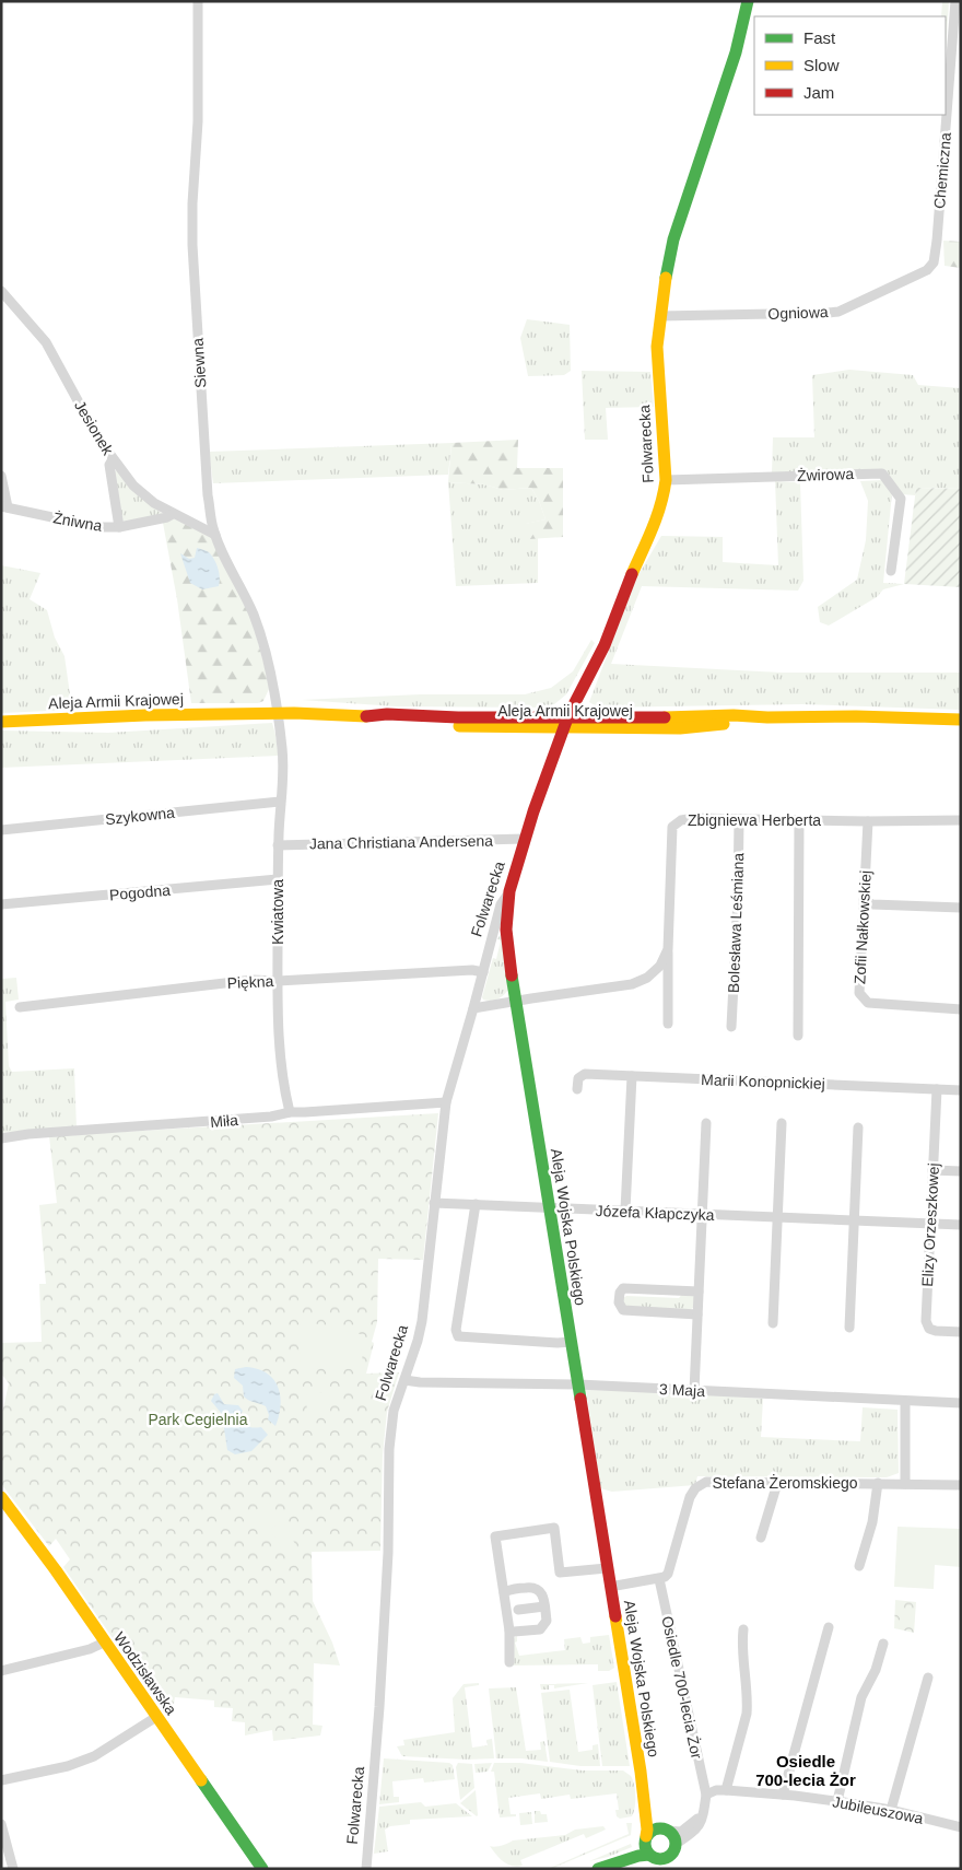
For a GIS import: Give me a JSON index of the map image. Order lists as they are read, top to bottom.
{
  "streets": {
    "street": [
      "Chemiczna",
      "Ogniowa",
      "Siewna",
      "Jesionek",
      "Folwarecka",
      "Żwirowa",
      "Żniwna",
      "Aleja Armii Krajowej",
      "Szykowna",
      "Zbigniewa Herberta",
      "Jana Christiana Andersena",
      "Pogodna",
      "Kwiatowa",
      "Bolesława Leśmiana",
      "Zofii Nałkowskiej",
      "Piękna",
      "Marii Konopnickiej",
      "Miła",
      "Józefa Kłapczyka",
      "Elizy Orzeszkowej",
      "Aleja Wojska Polskiego",
      "3 Maja",
      "Stefana Żeromskiego",
      "Wodzisławska",
      "Osiedle 700-lecia Żor",
      "Jubileuszowa"
    ]
  },
  "crossings": [
    ["Chemiczna", "Ogniowa"],
    ["Ogniowa", "Folwarecka"],
    ["Siewna", "Jesionek"],
    ["Siewna", "Aleja Armii Krajowej"],
    ["Siewna", "Kwiatowa"],
    ["Jesionek", "Żniwna"],
    ["Folwarecka", "Żwirowa"],
    ["Folwarecka", "Aleja Armii Krajowej"],
    ["Folwarecka", "Jana Christiana Andersena"],
    ["Folwarecka", "Piękna"],
    ["Folwarecka", "Miła"],
    ["Folwarecka", "Józefa Kłapczyka"],
    ["Folwarecka", "Aleja Wojska Polskiego"],
    ["Folwarecka", "3 Maja"],
    ["Aleja Armii Krajowej", "Kwiatowa"],
    ["Szykowna", "Kwiatowa"],
    ["Zbigniewa Herberta", "Bolesława Leśmiana"],
    ["Zbigniewa Herberta", "Zofii Nałkowskiej"],
    ["Jana Christiana Andersena", "Kwiatowa"],
    ["Pogodna", "Kwiatowa"],
    ["Kwiatowa", "Piękna"],
    ["Kwiatowa", "Miła"],
    ["Marii Konopnickiej", "Elizy Orzeszkowej"],
    ["Józefa Kłapczyka", "Elizy Orzeszkowej"],
    ["Józefa Kłapczyka", "Aleja Wojska Polskiego"],
    ["Aleja Wojska Polskiego", "3 Maja"],
    ["Stefana Żeromskiego", "Osiedle 700-lecia Żor"],
    ["Osiedle 700-lecia Żor", "Jubileuszowa"]
  ],
  "districts": ["Osiedle 700-lecia Żor"],
  "parks": ["Park Cegielnia"],
  "legend": ["Fast", "Slow", "Jam"]
}
